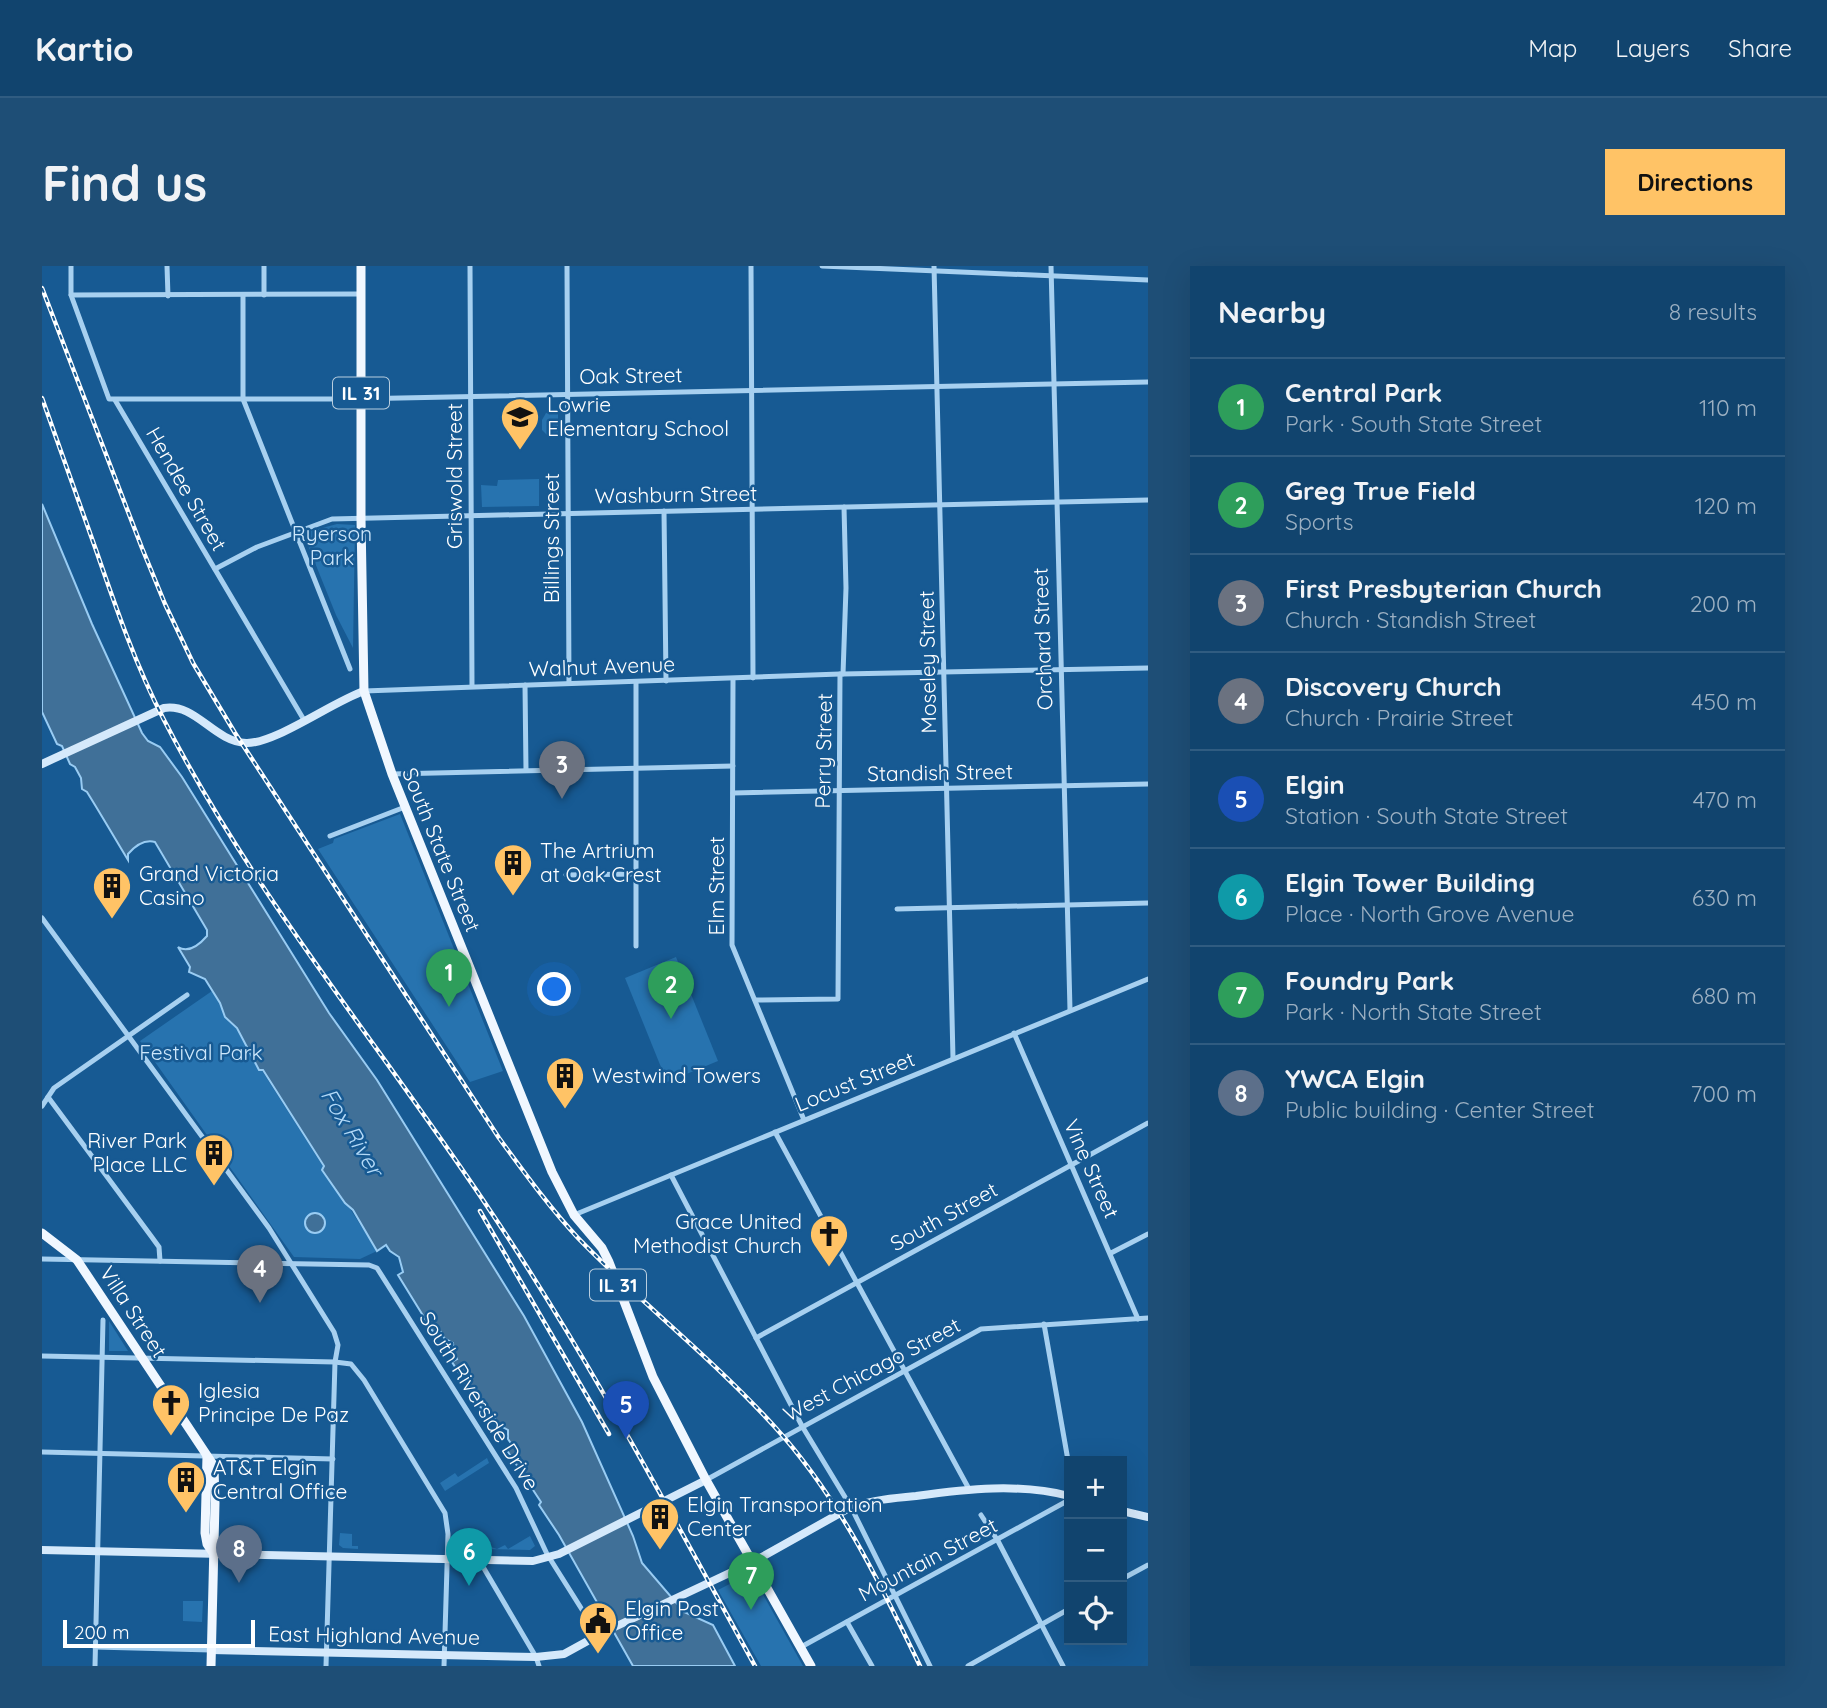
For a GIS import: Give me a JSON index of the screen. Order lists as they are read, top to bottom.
{
  "streets": {
    "main road": ["IL 31", "South State Street", "Villa Street"],
    "street": [
      "Oak Street",
      "Griswold Street",
      "Hendee Street",
      "Washburn Street",
      "Billings Street",
      "Orchard Street",
      "Moseley Street",
      "Walnut Avenue",
      "Perry Street",
      "Standish Street",
      "Elm Street",
      "Locust Street",
      "Vine Street",
      "South Street",
      "West Chicago Street",
      "South Riverside Drive",
      "Mountain Street",
      "East Highland Avenue"
    ]
  },
  "crossings": [
    ["Oak Street", "Griswold Street"],
    ["Oak Street", "Hendee Street"],
    ["Oak Street", "Billings Street"],
    ["Oak Street", "Orchard Street"],
    ["Oak Street", "Moseley Street"],
    ["Oak Street", "South State Street"],
    ["IL 31", "South State Street"],
    ["IL 31", "West Chicago Street"],
    ["IL 31", "Mountain Street"],
    ["IL 31", "East Highland Avenue"],
    ["Griswold Street", "Washburn Street"],
    ["Griswold Street", "Walnut Avenue"],
    ["Hendee Street", "Washburn Street"],
    ["Washburn Street", "Billings Street"],
    ["Washburn Street", "Orchard Street"],
    ["Washburn Street", "Moseley Street"],
    ["Washburn Street", "Perry Street"],
    ["Washburn Street", "South State Street"],
    ["Billings Street", "Walnut Avenue"],
    ["Orchard Street", "Walnut Avenue"],
    ["Orchard Street", "Standish Street"],
    ["Orchard Street", "Locust Street"],
    ["Moseley Street", "Walnut Avenue"],
    ["Moseley Street", "Standish Street"],
    ["Moseley Street", "Locust Street"],
    ["Walnut Avenue", "Perry Street"],
    ["Walnut Avenue", "South State Street"],
    ["Walnut Avenue", "Elm Street"],
    ["Perry Street", "Standish Street"],
    ["Perry Street", "Elm Street"],
    ["Standish Street", "Elm Street"],
    ["South State Street", "Locust Street"],
    ["South State Street", "West Chicago Street"],
    ["Elm Street", "Locust Street"],
    ["Locust Street", "Vine Street"],
    ["Vine Street", "South Street"],
    ["Vine Street", "West Chicago Street"],
    ["Villa Street", "East Highland Avenue"],
    ["South Riverside Drive", "East Highland Avenue"]
  ],
  "water": ["Fox River"],
  "parks": ["Ryerson Park", "Festival Park"],
  "places": {
    "school or university": ["Lowrie Elementary School"],
    "building": [
      "The Artrium at Oak Crest",
      "Grand Victoria Casino",
      "Westwind Towers",
      "River Park Place LLC",
      "AT&T Elgin Central Office",
      "Elgin Transportation Center"
    ],
    "church": ["Grace United Methodist Church", "Iglesia Principe De Paz"],
    "public building": ["Elgin Post Office"]
  },
  "scale_bar": "200 m",
  "page": {
    "header": "Kartio",
    "nav": ["Map", "Layers", "Share"],
    "buttons": "Directions",
    "title": "Find us",
    "heading": ["Nearby", "8 results"],
    "list": [
      {
        "mark": "1",
        "name": "Central Park",
        "note": "Park · South State Street",
        "value": "110 m"
      },
      {
        "mark": "2",
        "name": "Greg True Field",
        "note": "Sports",
        "value": "120 m"
      },
      {
        "mark": "3",
        "name": "First Presbyterian Church",
        "note": "Church · Standish Street",
        "value": "200 m"
      },
      {
        "mark": "4",
        "name": "Discovery Church",
        "note": "Church · Prairie Street",
        "value": "450 m"
      },
      {
        "mark": "5",
        "name": "Elgin",
        "note": "Station · South State Street",
        "value": "470 m"
      },
      {
        "mark": "6",
        "name": "Elgin Tower Building",
        "note": "Place · North Grove Avenue",
        "value": "630 m"
      },
      {
        "mark": "7",
        "name": "Foundry Park",
        "note": "Park · North State Street",
        "value": "680 m"
      },
      {
        "mark": "8",
        "name": "YWCA Elgin",
        "note": "Public building · Center Street",
        "value": "700 m"
      }
    ],
    "pins": [
      "3",
      "1",
      "2",
      "4",
      "5",
      "8",
      "6",
      "7"
    ],
    "map_buttons": ["+", "−"],
    "scale": "200 m"
  }
}
